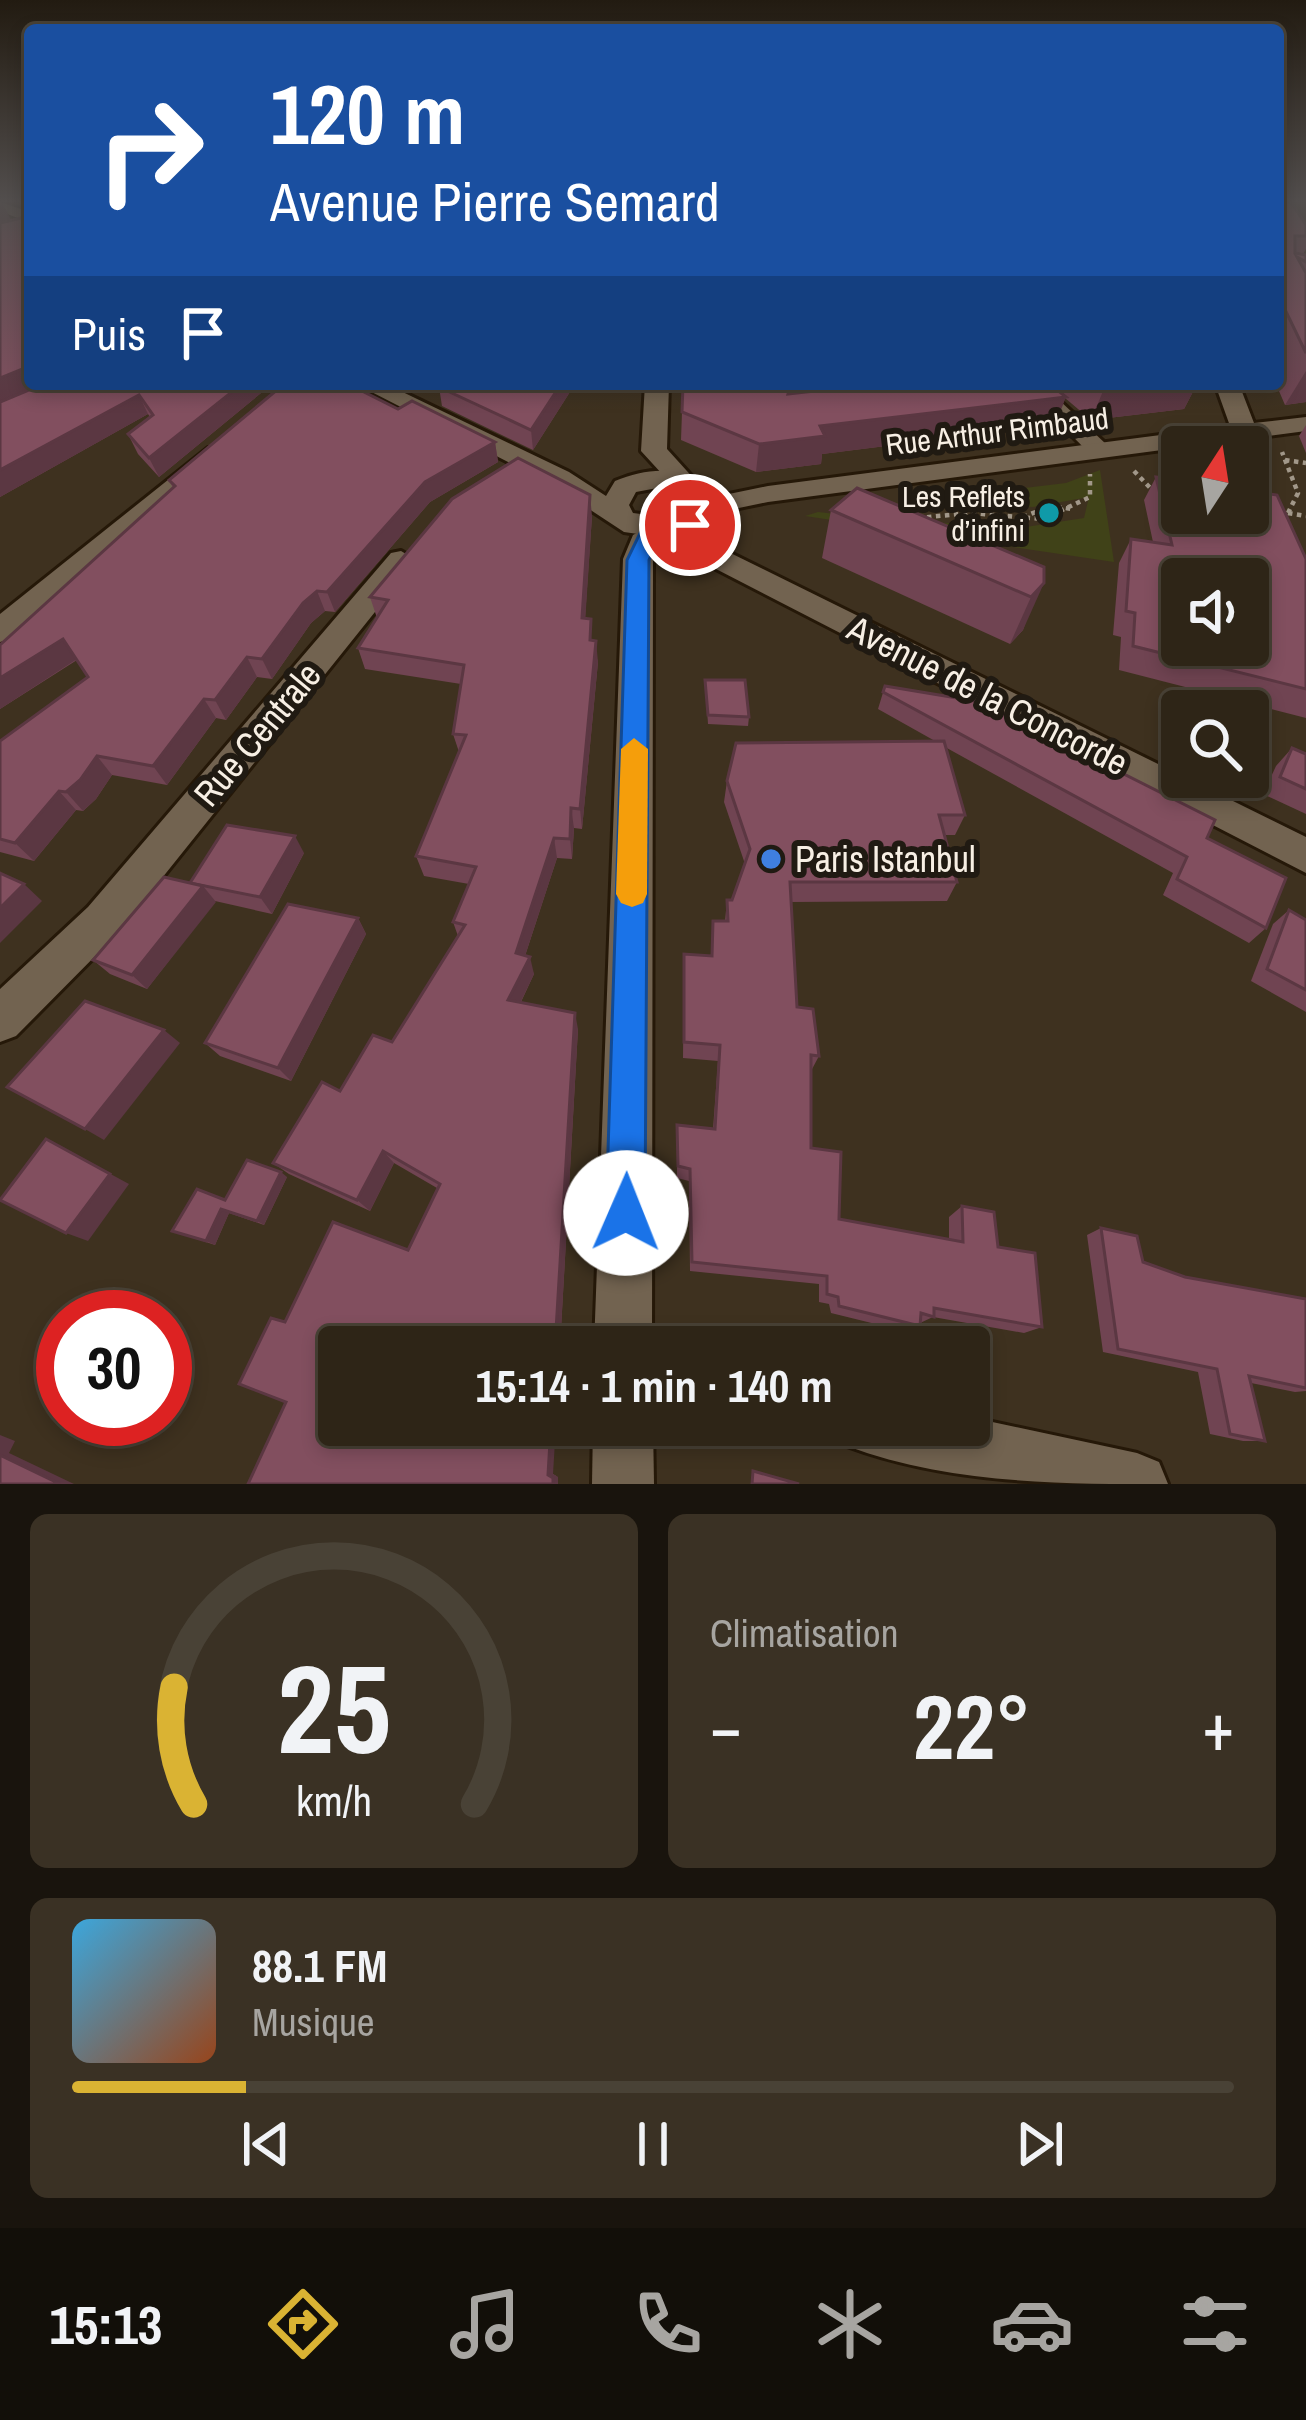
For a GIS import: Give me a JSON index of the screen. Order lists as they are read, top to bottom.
{
  "streets": {
    "street": ["Rue Arthur Rimbaud", "Avenue de la Concorde", "Rue Centrale"]
  },
  "crossings": [
    ["Rue Arthur Rimbaud", "Avenue de la Concorde"]
  ],
  "places": ["Les Reflets d’infini", "Paris Istanbul"],
  "north": "top",
  "page": {
    "turn": ["120 m", "Avenue Pierre Semard"],
    "then": "Puis",
    "limit": "30",
    "trip": "15:14 · 1 min · 140 m",
    "tile": "Climatisation",
    "heat": ["−", "22°", "+"],
    "song": ["88.1 FM", "Musique"],
    "tabs": "15:13",
    "gauge": ["25", "km/h"]
  }
}
